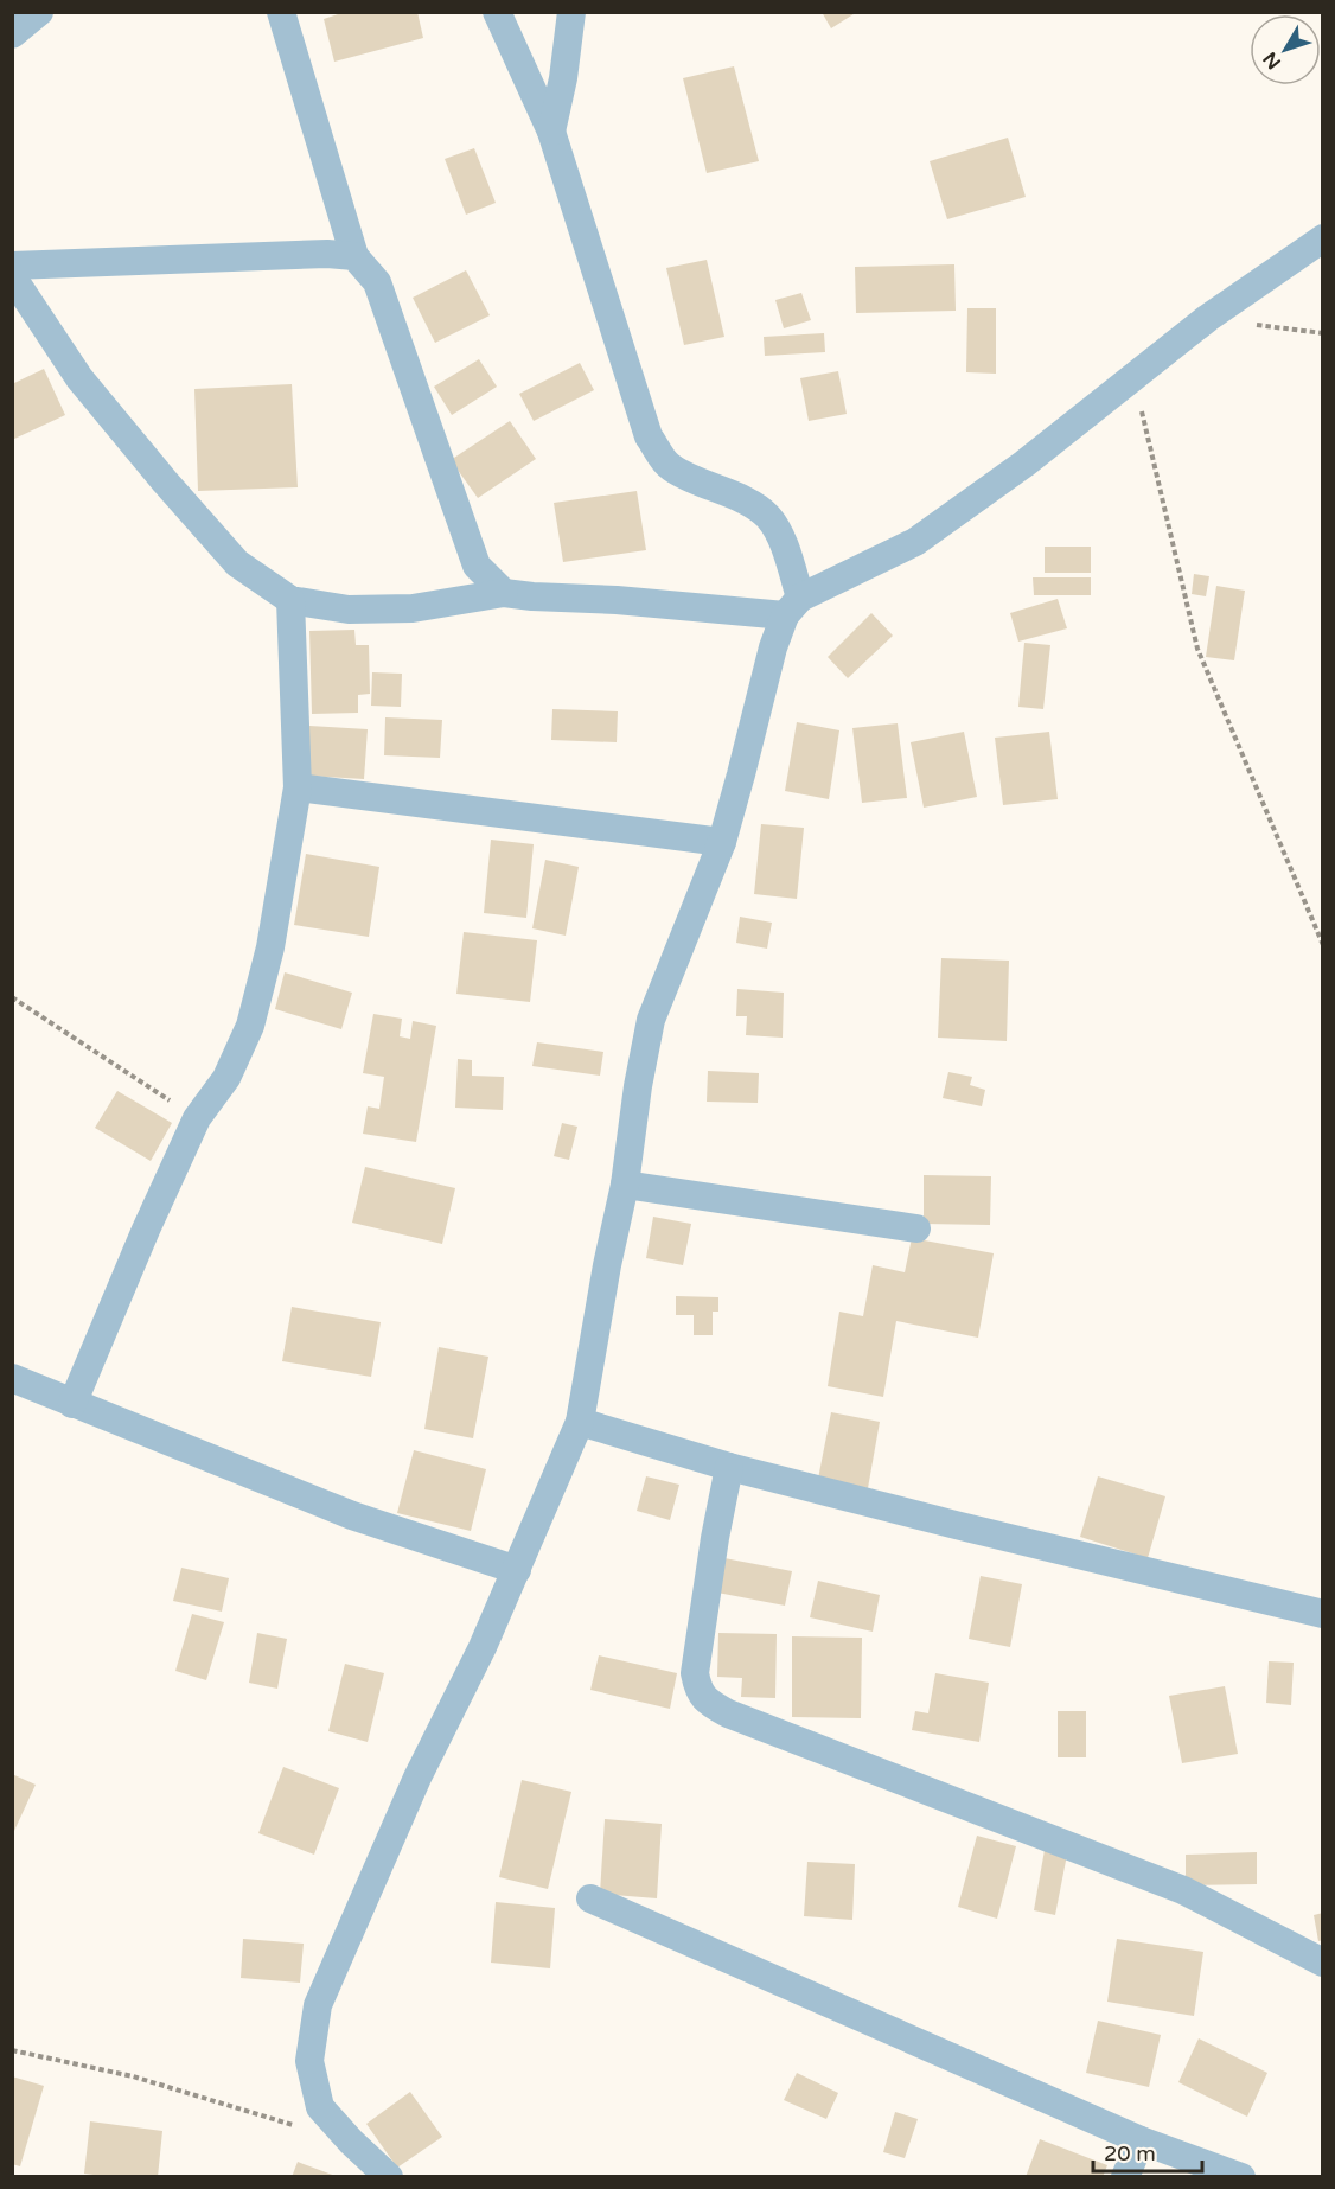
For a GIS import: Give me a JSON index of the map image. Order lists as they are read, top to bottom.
{
  "scale_bar": "20 m",
  "north": "bottom left"
}
